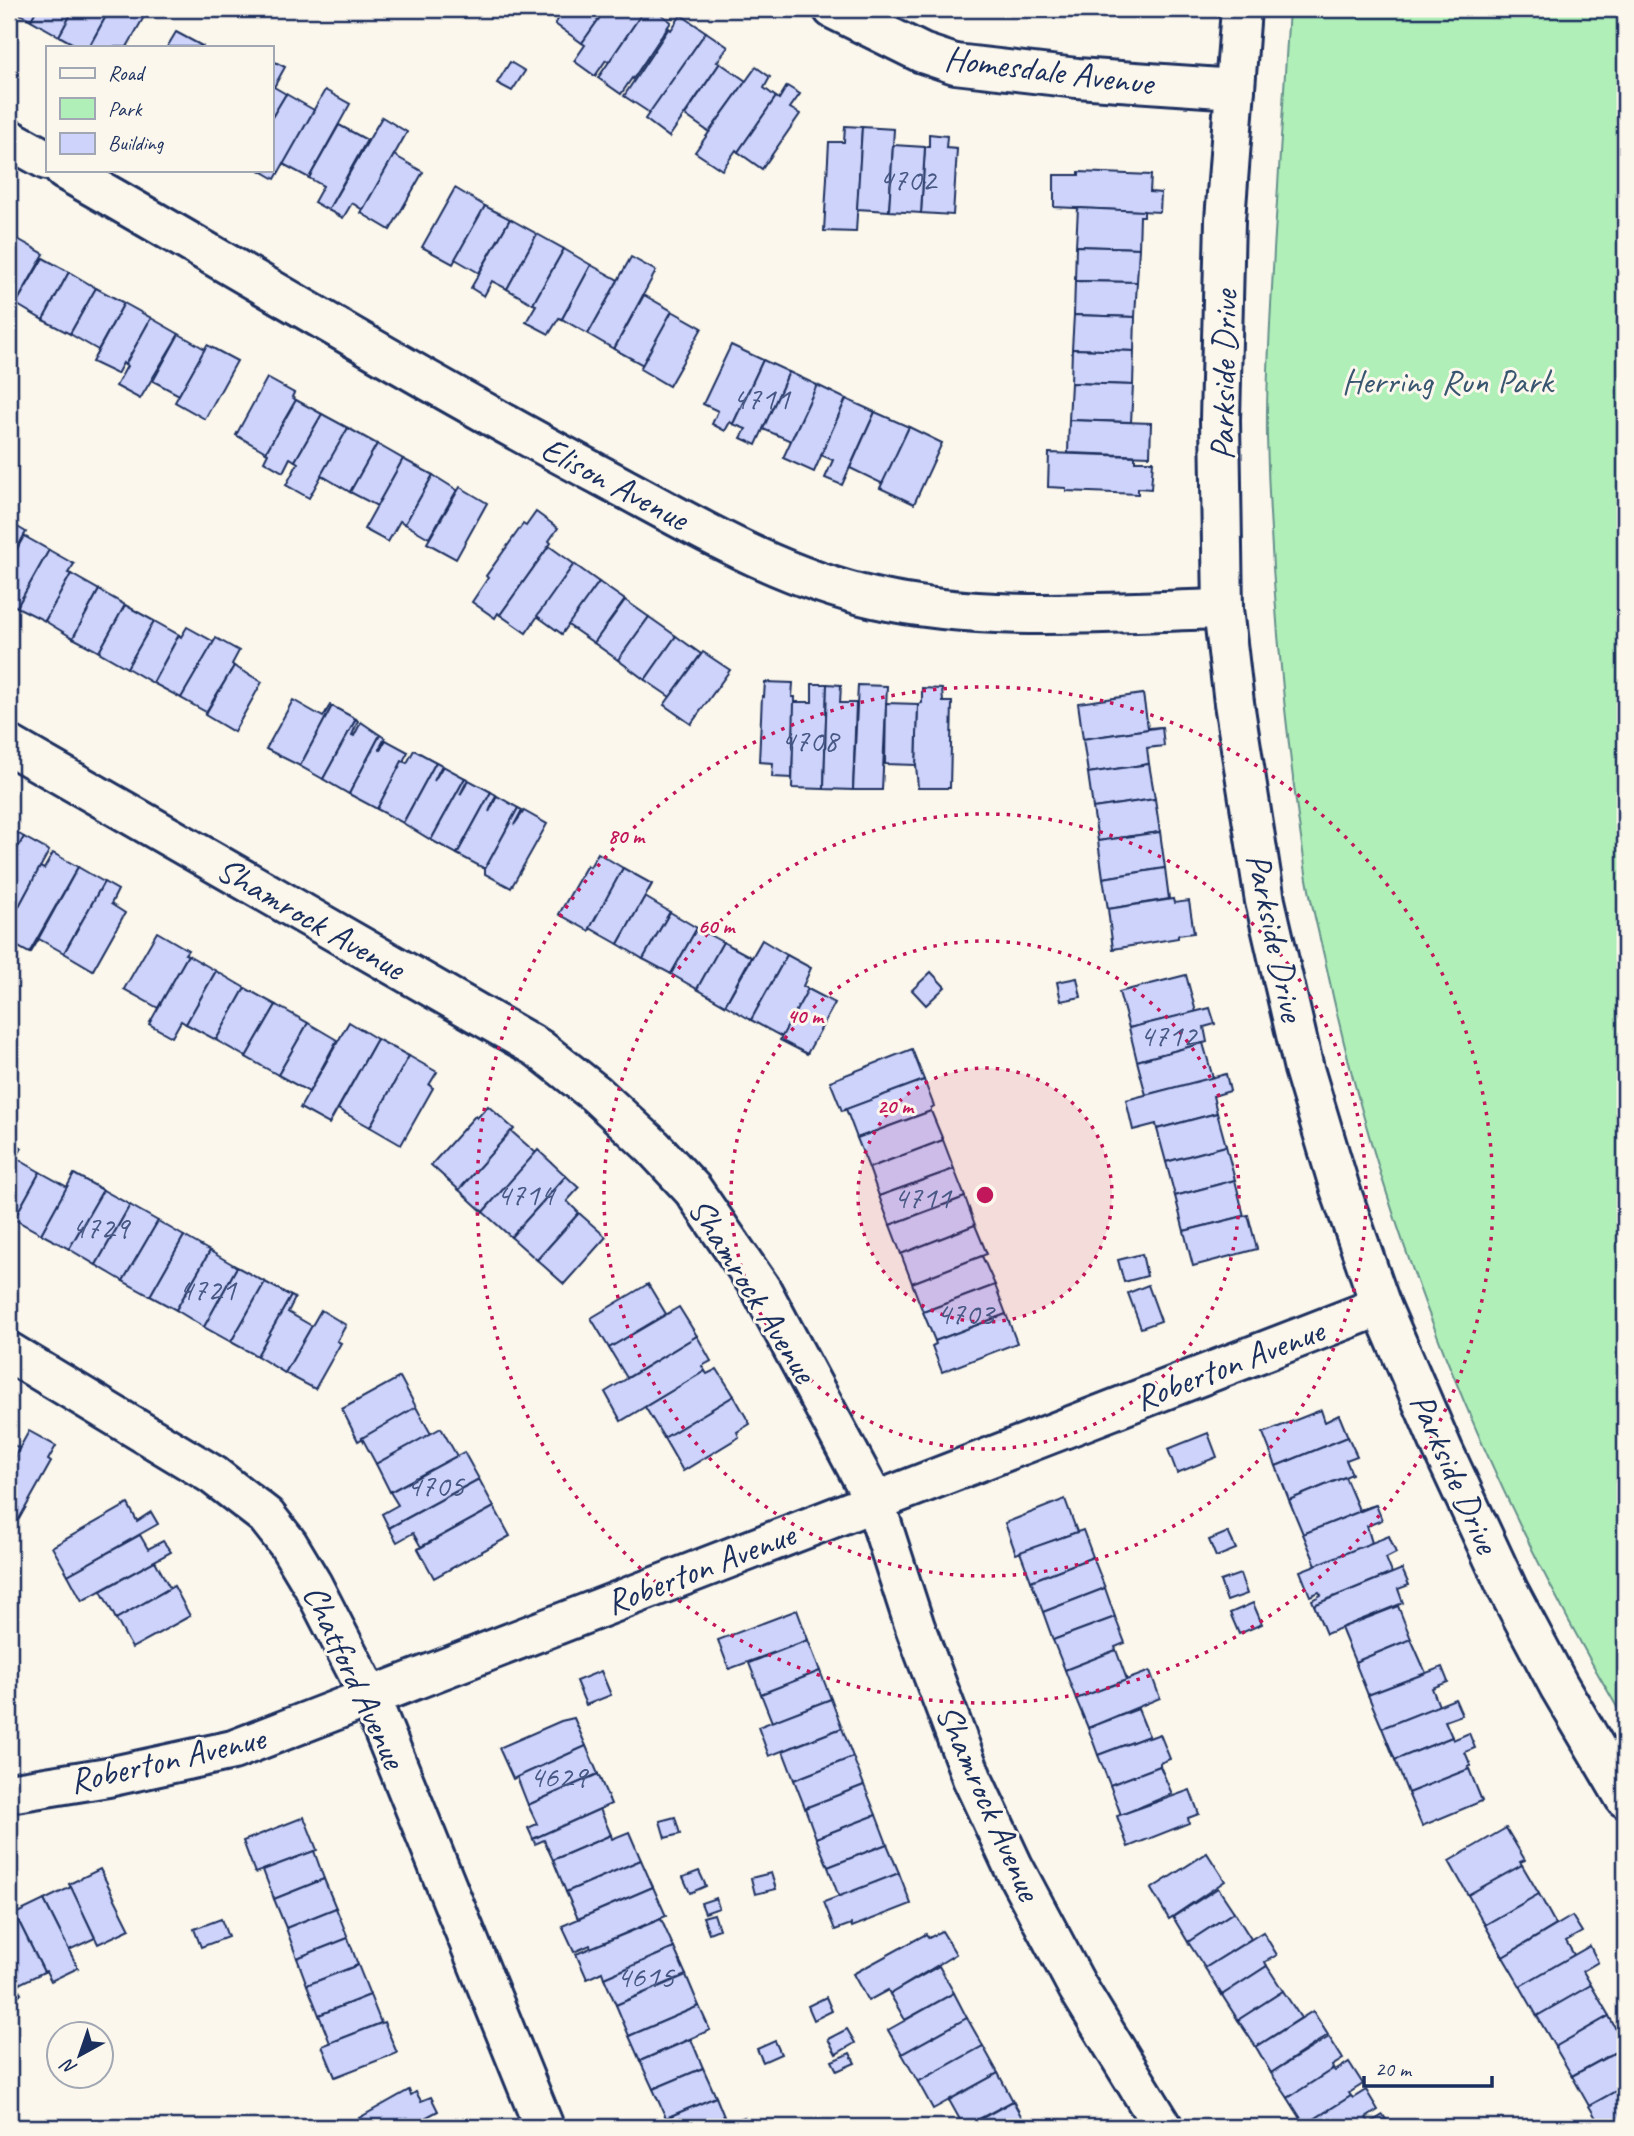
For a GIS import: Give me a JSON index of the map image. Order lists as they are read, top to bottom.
{
  "streets": {
    "street": [
      "Homesdale Avenue",
      "Parkside Drive",
      "Elison Avenue",
      "Shamrock Avenue",
      "Roberton Avenue",
      "Chatford Avenue"
    ]
  },
  "crossings": [
    ["Homesdale Avenue", "Parkside Drive"],
    ["Parkside Drive", "Elison Avenue"],
    ["Parkside Drive", "Roberton Avenue"],
    ["Shamrock Avenue", "Roberton Avenue"],
    ["Roberton Avenue", "Chatford Avenue"]
  ],
  "parks": ["Herring Run Park"],
  "house_numbers": [
    "4702",
    "4711",
    "4708",
    "4712",
    "4714",
    "4711",
    "4729",
    "4721",
    "4703",
    "4705",
    "4629",
    "4615"
  ],
  "legend": ["Road", "Park", "Building"],
  "scale_bar": "20 m",
  "north": "bottom left",
  "rings": [
    "80 m",
    "60 m",
    "40 m",
    "20 m"
  ]
}
